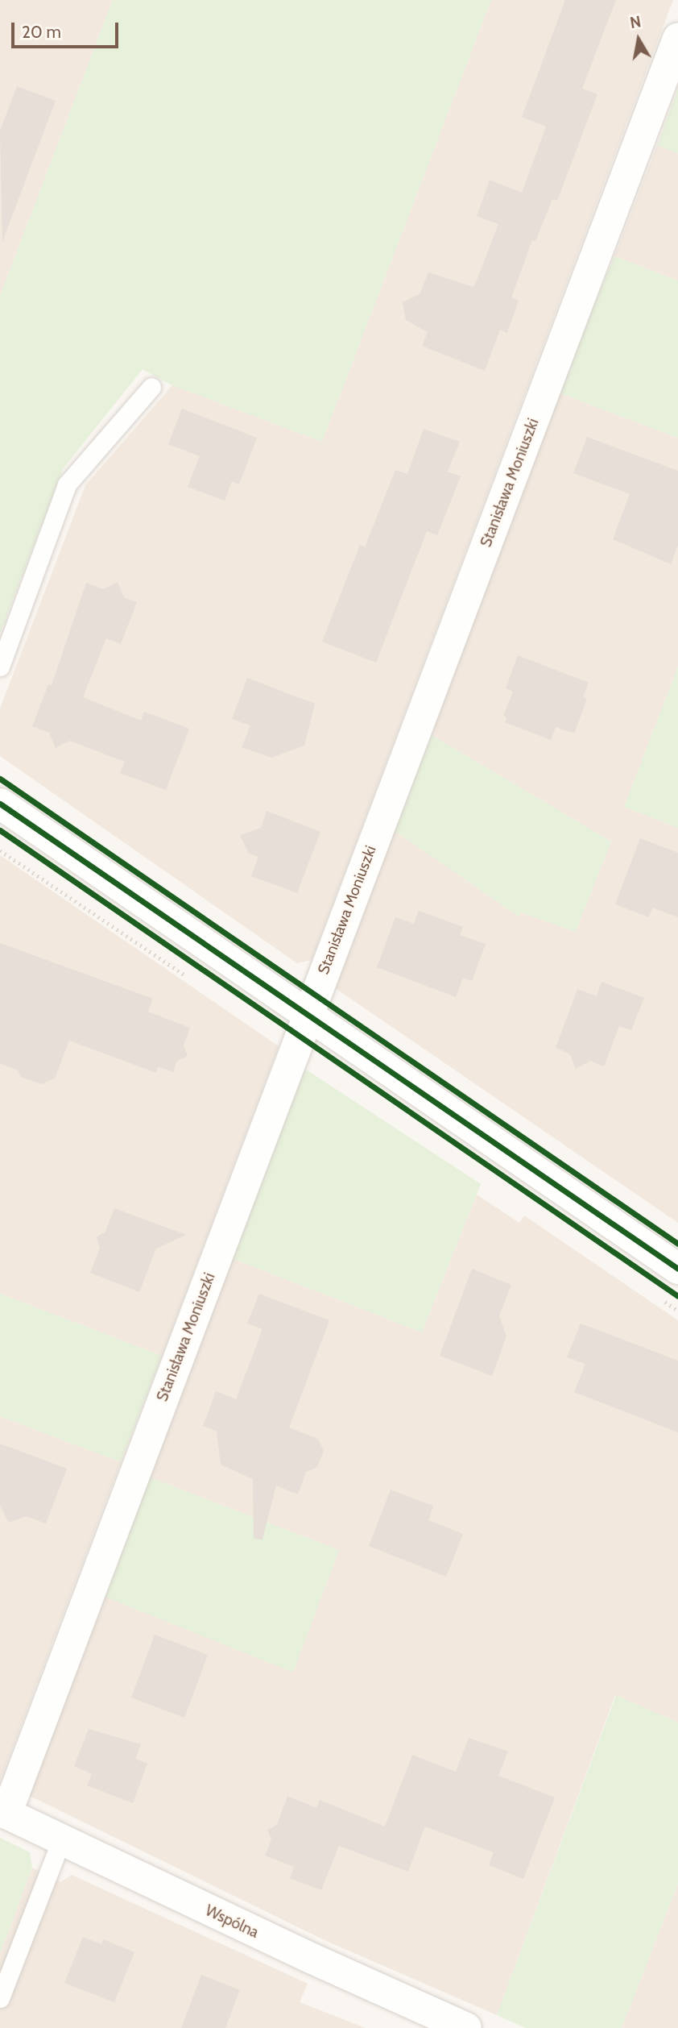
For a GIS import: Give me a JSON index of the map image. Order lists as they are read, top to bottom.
{
  "streets": {
    "street": ["Stanisława Moniuszki", "Wspólna"]
  },
  "crossings": [
    ["Stanisława Moniuszki", "Wspólna"]
  ],
  "scale_bar": "20 m",
  "north": "top"
}
